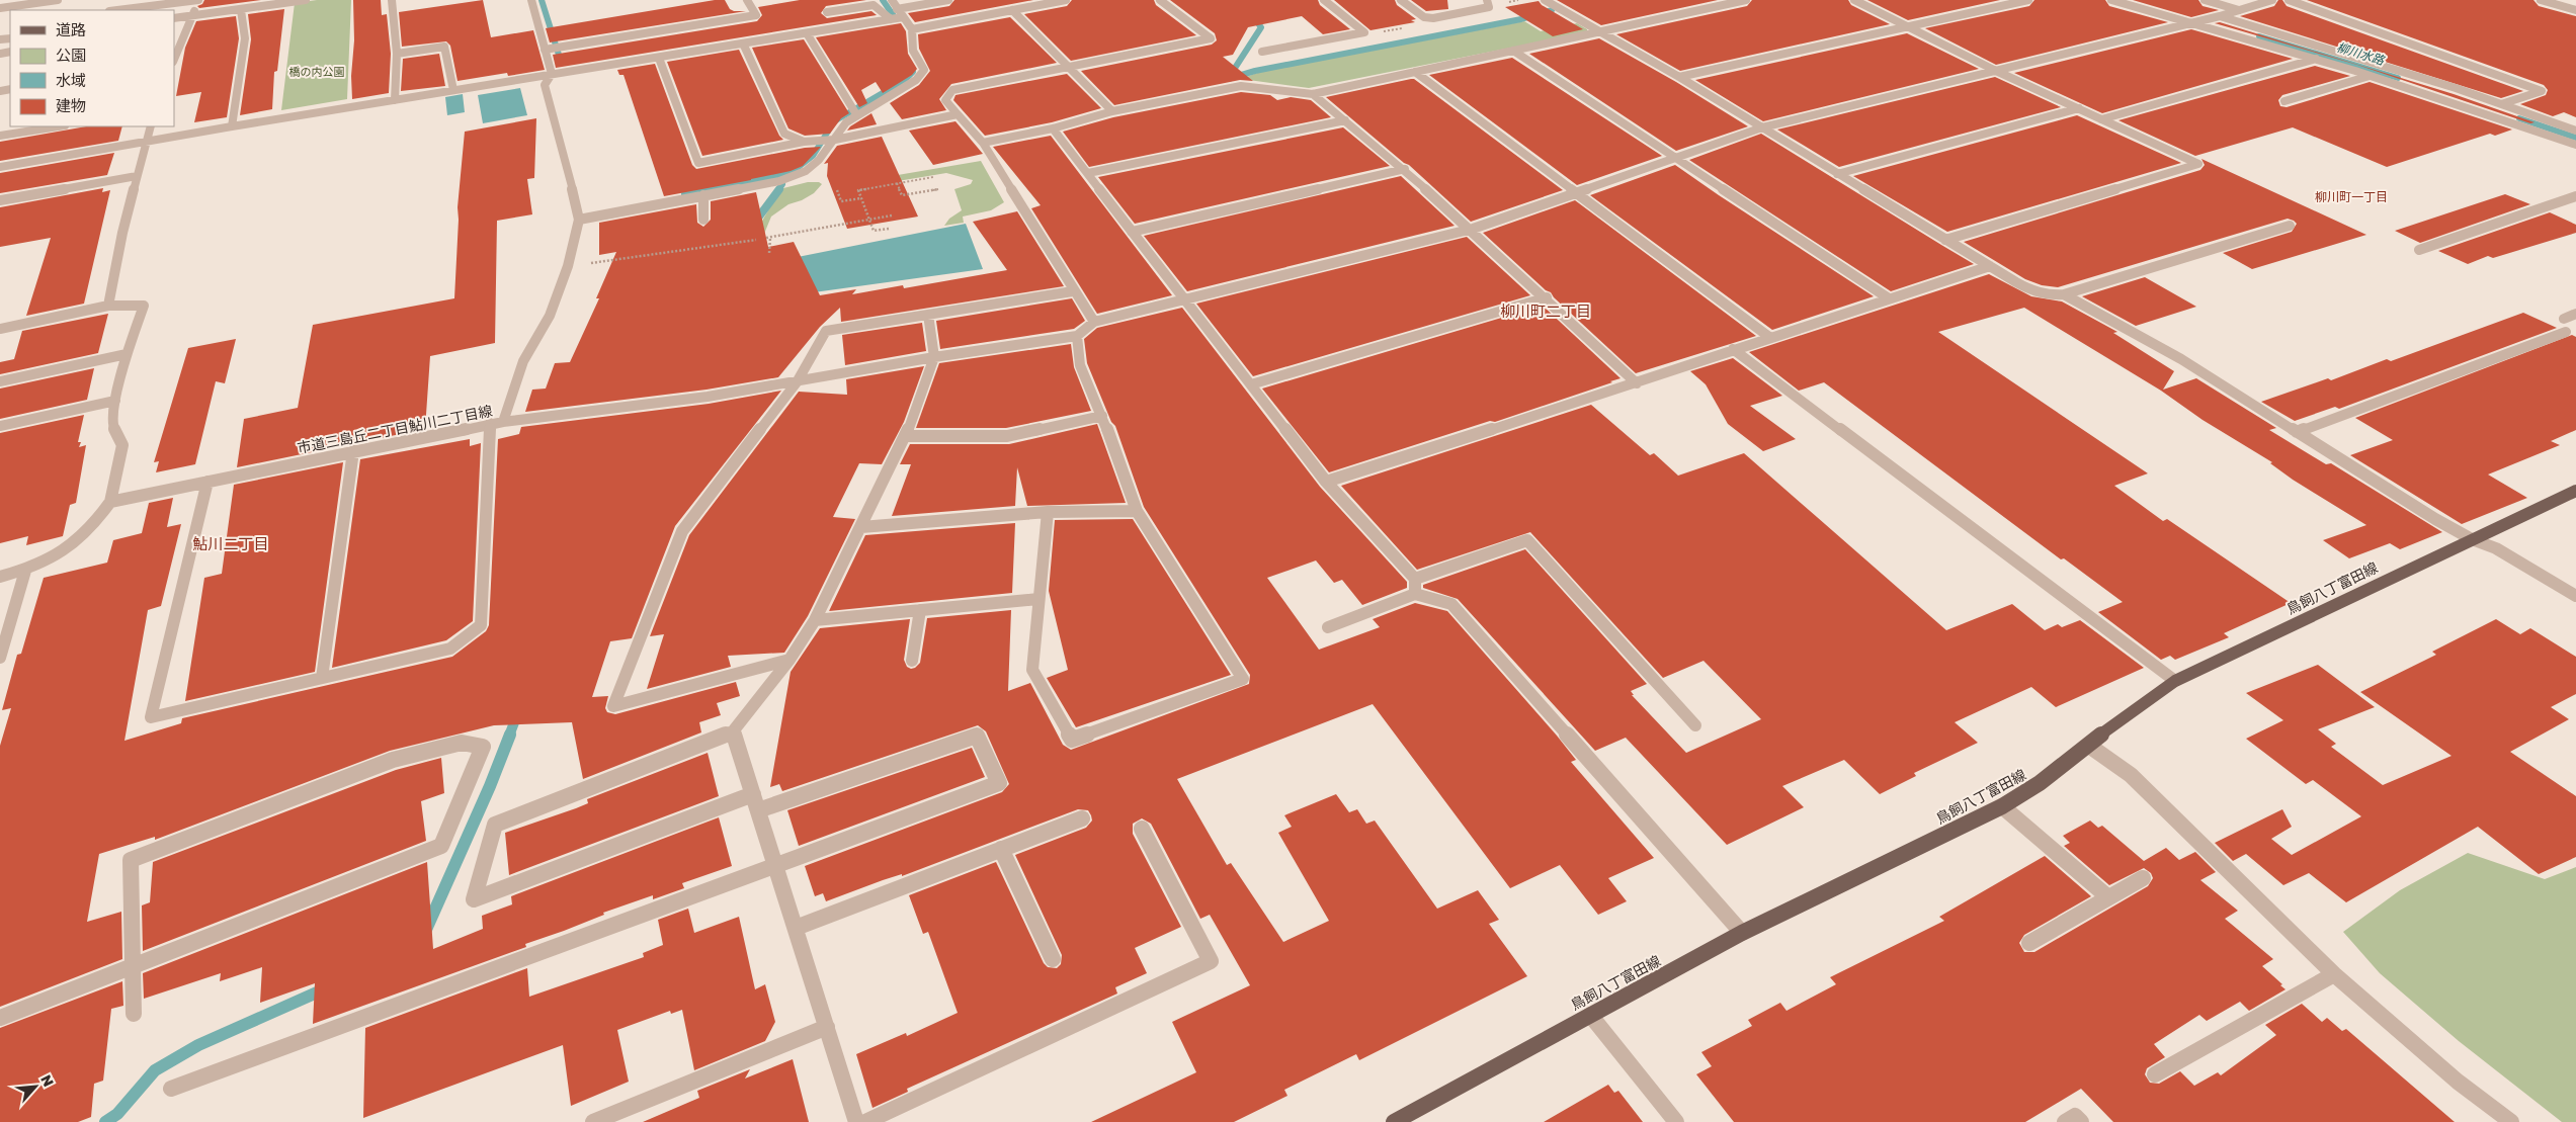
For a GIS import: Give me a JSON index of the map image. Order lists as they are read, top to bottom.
{
  "streets": {
    "main road": ["鳥飼八丁富田線"],
    "street": ["市道三島丘二丁目鮎川二丁目線"]
  },
  "districts": ["柳川町一丁目", "柳川町二丁目", "鮎川二丁目"],
  "water": ["柳川水路"],
  "parks": ["橋の内公園"],
  "legend": [
    "道路",
    "公園",
    "水域",
    "建物"
  ],
  "north": "top right"
}
